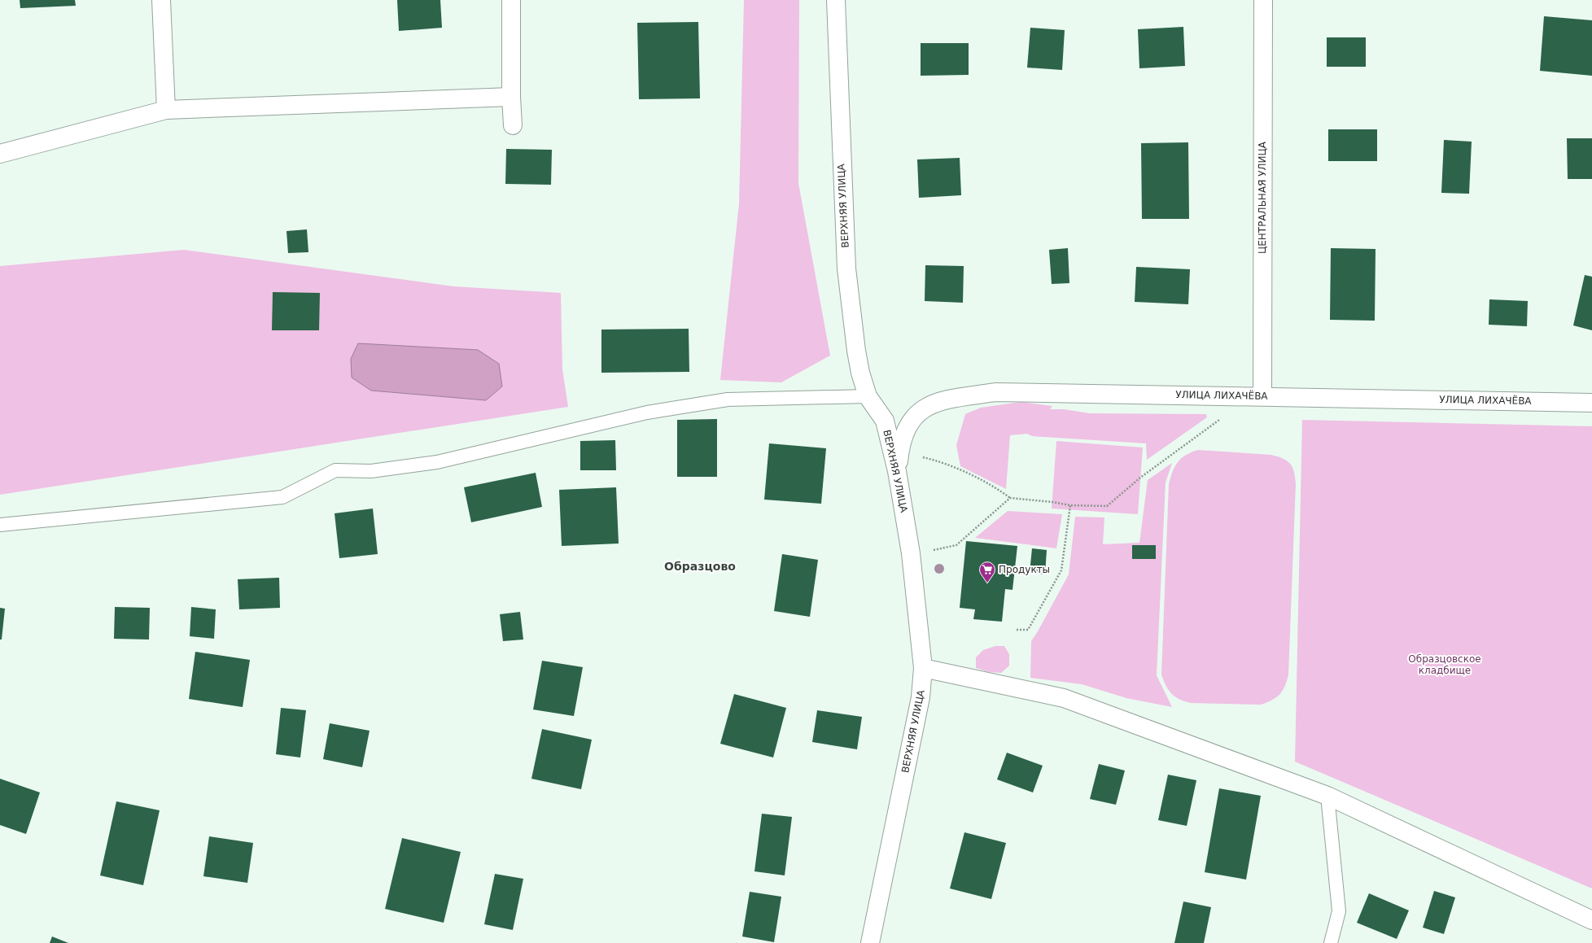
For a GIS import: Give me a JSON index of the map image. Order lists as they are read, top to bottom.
{
  "streets": {
    "street": ["ЦЕНТРАЛЬНАЯ УЛИЦА", "ВЕРХНЯЯ УЛИЦА", "УЛИЦА ЛИХАЧЁВА"]
  },
  "crossings": [
    ["ЦЕНТРАЛЬНАЯ УЛИЦА", "УЛИЦА ЛИХАЧЁВА"],
    ["ВЕРХНЯЯ УЛИЦА", "УЛИЦА ЛИХАЧЁВА"]
  ],
  "districts": ["Образцово"],
  "parks": ["Образцовское кладбище"],
  "places": {
    "supermarket": ["Продукты"]
  }
}
